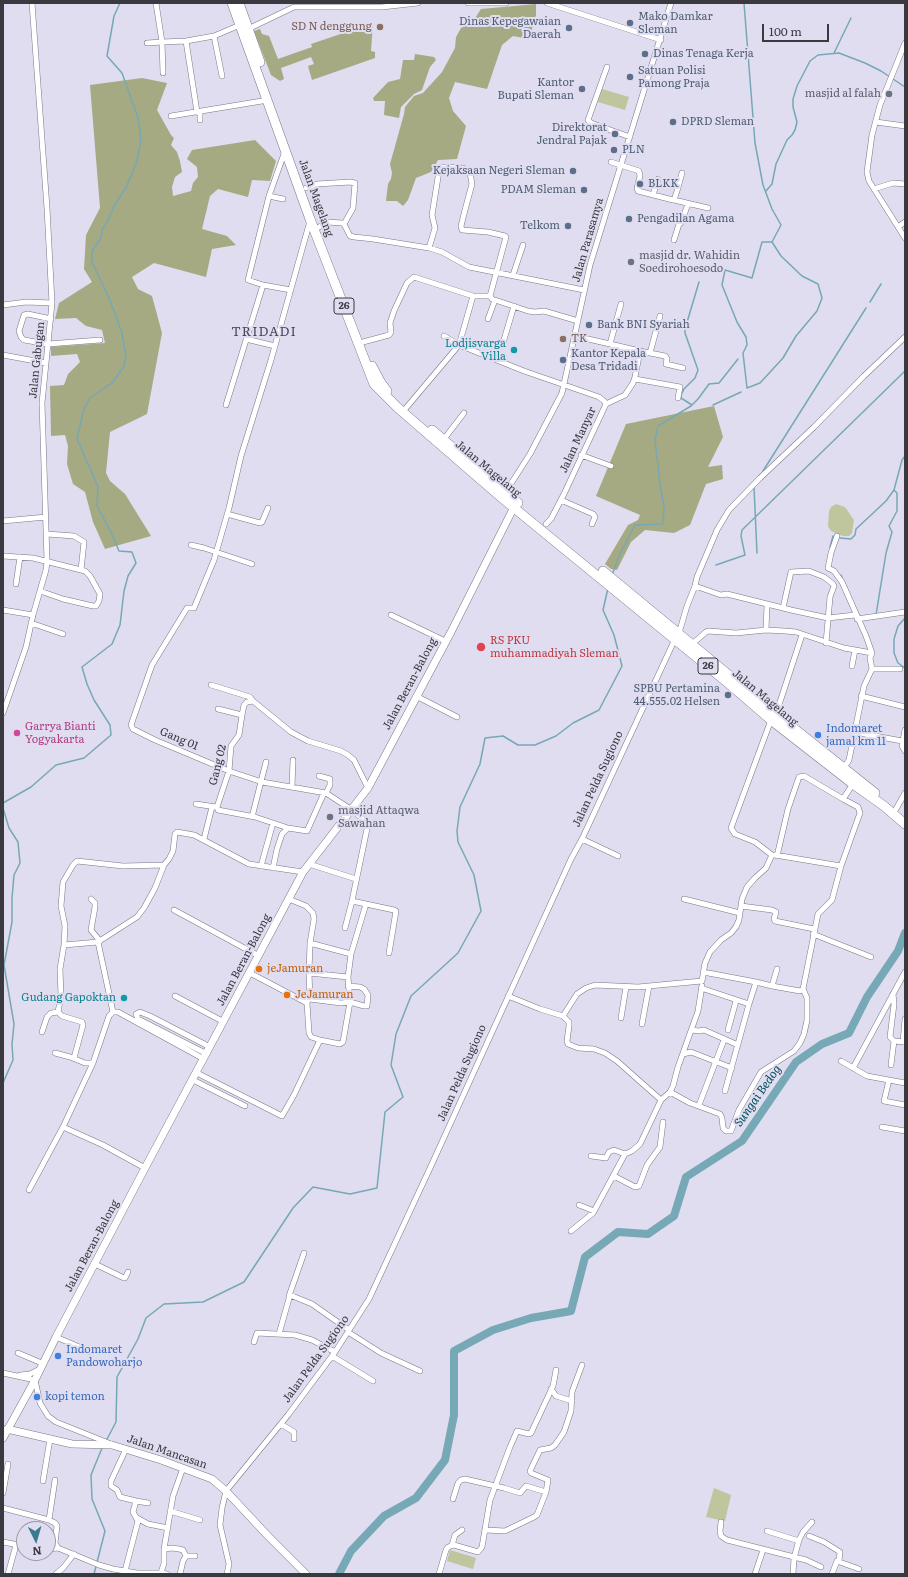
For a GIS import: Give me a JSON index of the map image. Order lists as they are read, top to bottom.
{
  "streets": {
    "highway": ["Jalan Magelang", "26"],
    "main road": ["Jalan Beran-Balong", "Jalan Mancasan"],
    "street": [
      "Jalan Parasamya",
      "Jalan Gabugan",
      "Jalan Manyar",
      "Gang 01",
      "Gang 02",
      "Jalan Pelda Sugiono"
    ]
  },
  "crossings": [
    ["Jalan Magelang", "Jalan Parasamya"],
    ["Jalan Magelang", "Jalan Manyar"],
    ["Jalan Magelang", "Jalan Beran-Balong"],
    ["Jalan Magelang", "Jalan Pelda Sugiono"],
    ["Jalan Parasamya", "Jalan Manyar"],
    ["Jalan Beran-Balong", "Gang 01"],
    ["Jalan Beran-Balong", "Jalan Mancasan"],
    ["Gang 01", "Gang 02"],
    ["Jalan Pelda Sugiono", "Jalan Mancasan"]
  ],
  "districts": ["TRIDADI"],
  "water": ["Sungai Bedog"],
  "places": [
    "Mako Damkar Sleman",
    "SD N denggung",
    "Dinas Kepegawaian Daerah",
    "Dinas Tenaga Kerja",
    "Satuan Polisi Pamong Praja",
    "Kantor Bupati Sleman",
    "masjid al falah",
    "DPRD Sleman",
    "Direktorat Jendral Pajak",
    "PLN",
    "Kejaksaan Negeri Sleman",
    "BLKK",
    "PDAM Sleman",
    "Pengadilan Agama",
    "Telkom",
    "masjid dr. Wahidin Soedirohoesodo",
    "Bank BNI Syariah",
    "TK",
    "Lodjisvarga Villa",
    "Kantor Kepala Desa Tridadi",
    "RS PKU muhammadiyah Sleman",
    "SPBU Pertamina 44.555.02 Helsen",
    "Garrya Bianti Yogyakarta",
    "Indomaret jamal km 11",
    "masjid Attaqwa Sawahan",
    "jeJamuran",
    "JeJamuran",
    "Gudang Gapoktan",
    "Indomaret Pandowoharjo",
    "kopi temon"
  ],
  "scale_bar": "100 m",
  "north": "bottom"
}
